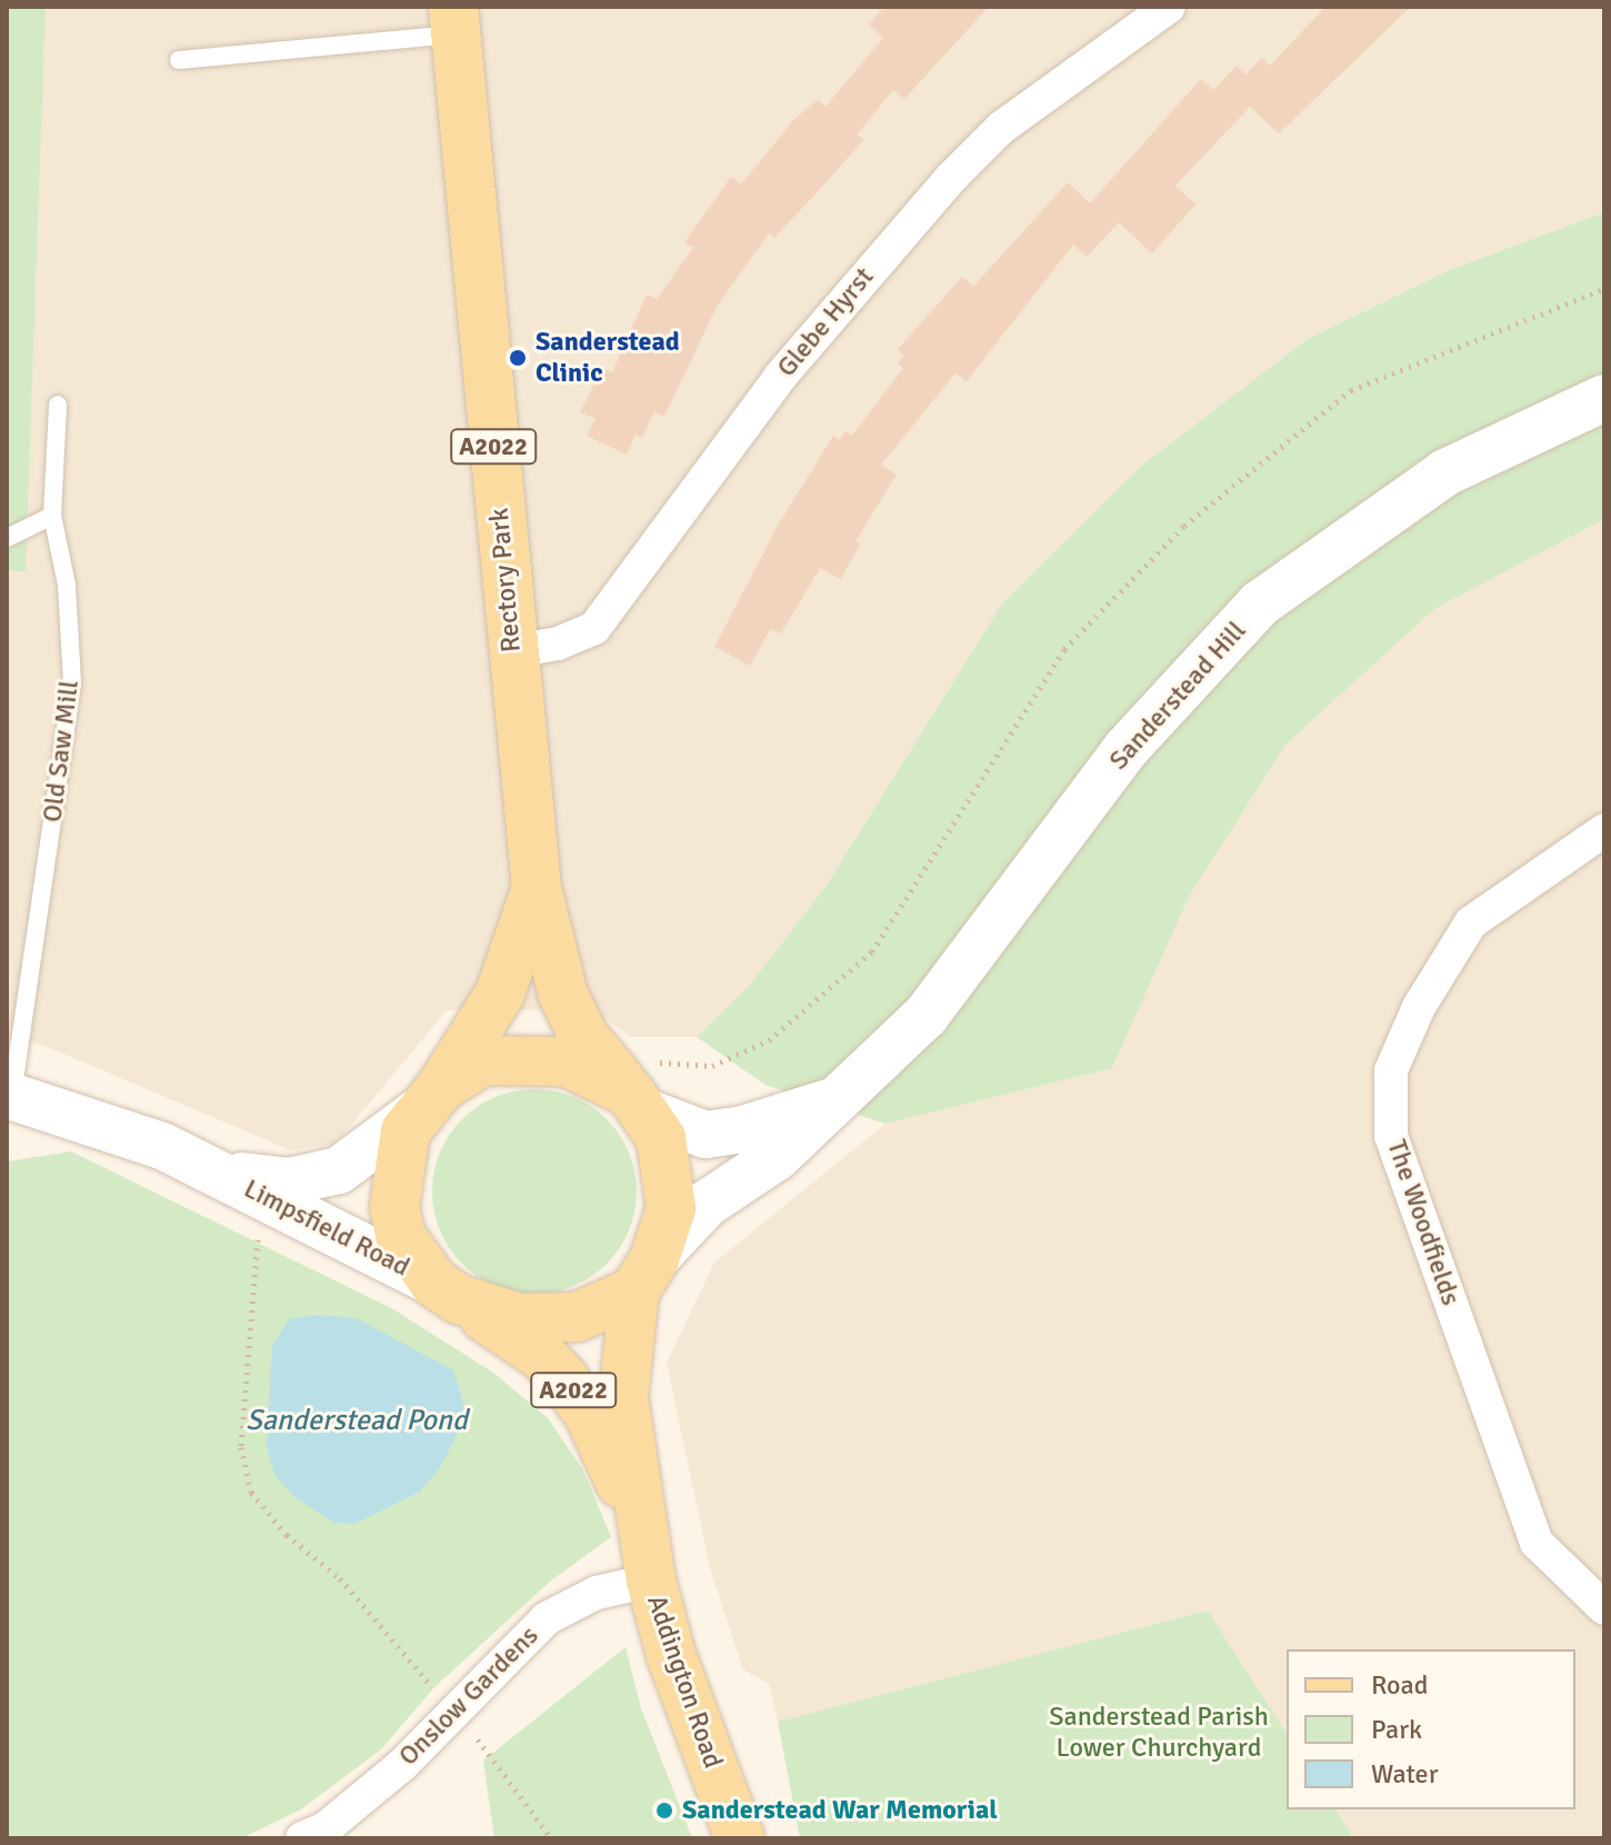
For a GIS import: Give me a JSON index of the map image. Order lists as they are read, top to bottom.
{
  "streets": {
    "main road": [
      "A2022",
      "Rectory Park",
      "Sanderstead Hill",
      "Limpsfield Road",
      "Addington Road"
    ],
    "street": ["Glebe Hyrst", "The Woodfields", "Onslow Gardens"],
    "lane": ["Old Saw Mill"]
  },
  "crossings": [
    ["Glebe Hyrst", "Rectory Park"],
    ["A2022", "Rectory Park"],
    ["A2022", "Sanderstead Hill"],
    ["A2022", "Limpsfield Road"],
    ["A2022", "Addington Road"],
    ["Rectory Park", "Sanderstead Hill"],
    ["Rectory Park", "Limpsfield Road"],
    ["Sanderstead Hill", "Limpsfield Road"],
    ["Old Saw Mill", "Limpsfield Road"],
    ["Addington Road", "Onslow Gardens"]
  ],
  "water": ["Sanderstead Pond"],
  "parks": ["Sanderstead Parish Lower Churchyard"],
  "places": ["Sanderstead Clinic", "Sanderstead War Memorial"],
  "legend": ["Road", "Park", "Water"]
}
